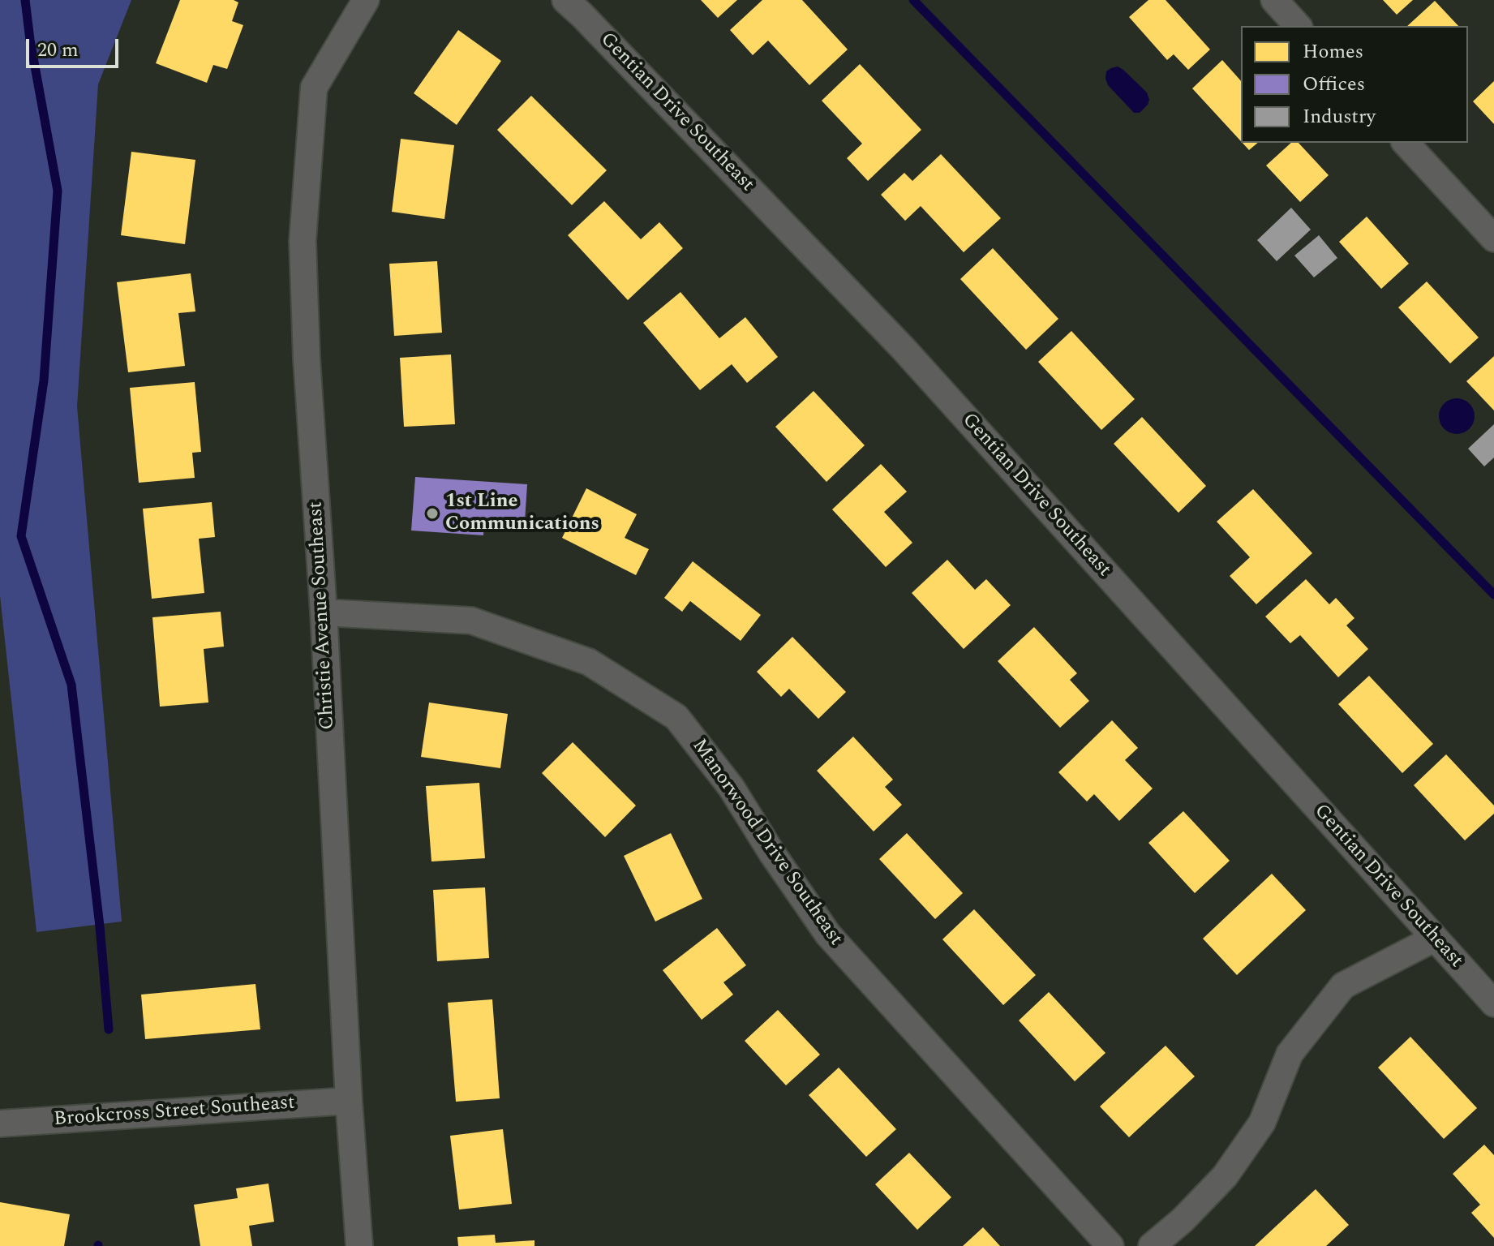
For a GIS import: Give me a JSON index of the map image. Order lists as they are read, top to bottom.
{
  "streets": {
    "street": [
      "Gentian Drive Southeast",
      "Christie Avenue Southeast",
      "Manorwood Drive Southeast",
      "Brookcross Street Southeast"
    ]
  },
  "crossings": [
    ["Christie Avenue Southeast", "Manorwood Drive Southeast"],
    ["Christie Avenue Southeast", "Brookcross Street Southeast"]
  ],
  "places": ["1st Line Communications"],
  "legend": ["Homes", "Offices", "Industry"],
  "scale_bar": "20 m"
}
